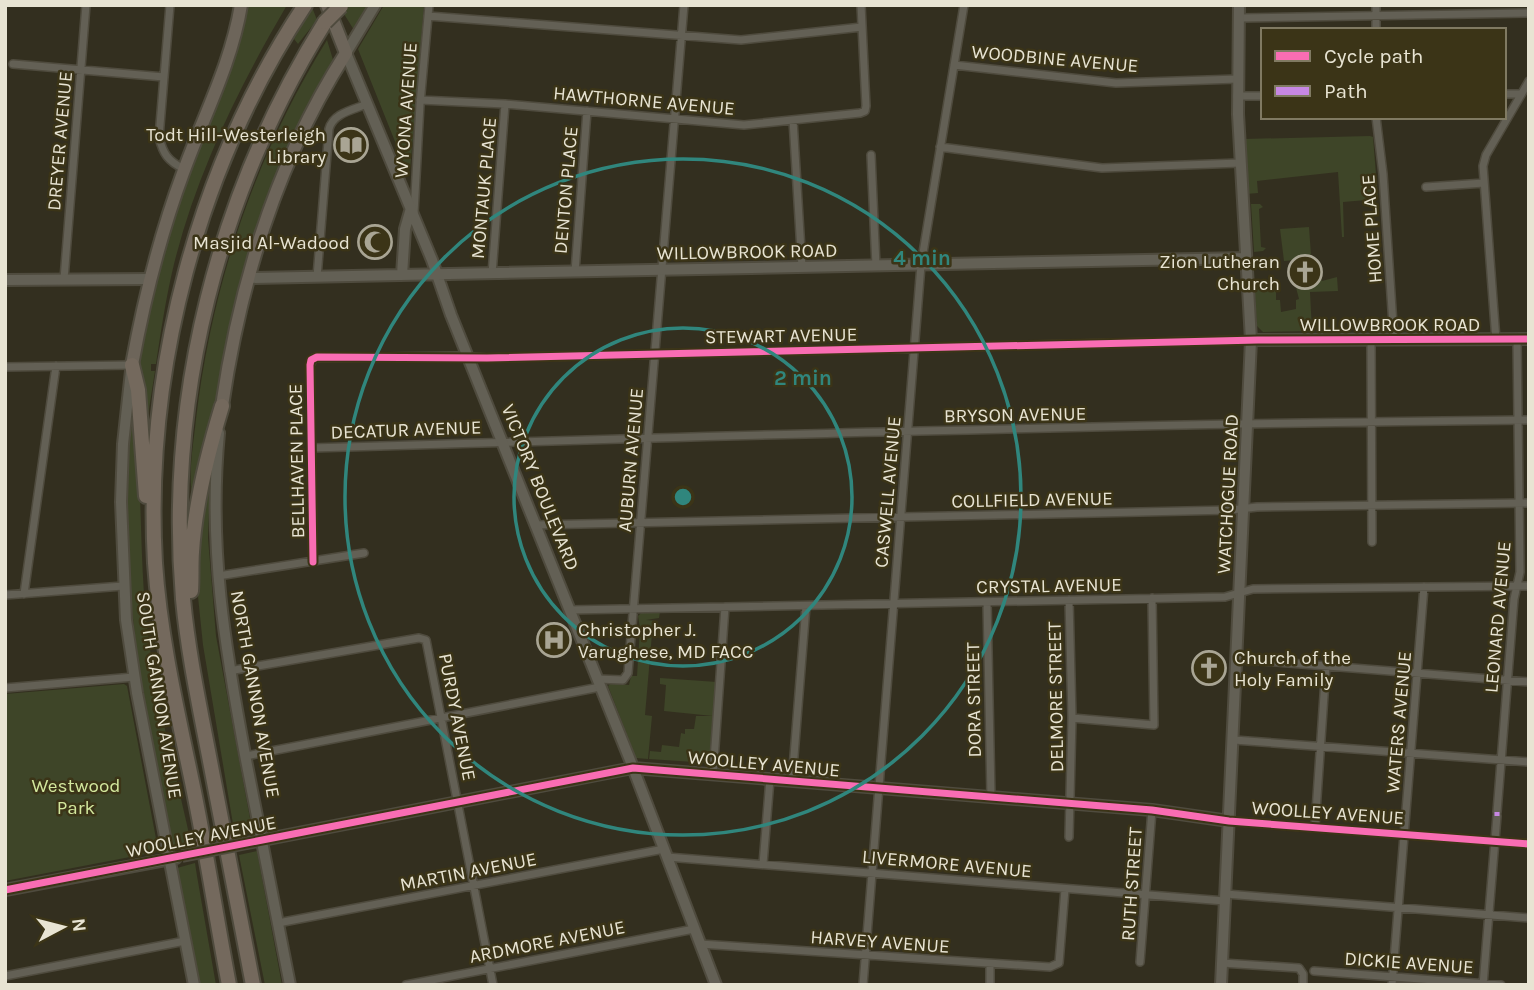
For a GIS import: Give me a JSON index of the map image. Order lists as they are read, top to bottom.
{
  "streets": {
    "main road": ["VICTORY BOULEVARD", "NORTH GANNON AVENUE", "SOUTH GANNON AVENUE"],
    "street": [
      "WOODBINE AVENUE",
      "HAWTHORNE AVENUE",
      "WYONA AVENUE",
      "DREYER AVENUE",
      "MONTAUK PLACE",
      "DENTON PLACE",
      "HOME PLACE",
      "WILLOWBROOK ROAD",
      "STEWART AVENUE",
      "BRYSON AVENUE",
      "DECATUR AVENUE",
      "AUBURN AVENUE",
      "BELLHAVEN PLACE",
      "CASWELL AVENUE",
      "WATCHOGUE ROAD",
      "COLLFIELD AVENUE",
      "CRYSTAL AVENUE",
      "LEONARD AVENUE",
      "DELMORE STREET",
      "DORA STREET",
      "PURDY AVENUE",
      "WATERS AVENUE",
      "WOOLLEY AVENUE",
      "LIVERMORE AVENUE",
      "MARTIN AVENUE",
      "RUTH STREET",
      "ARDMORE AVENUE",
      "HARVEY AVENUE",
      "DICKIE AVENUE"
    ]
  },
  "crossings": [
    ["WOODBINE AVENUE", "CASWELL AVENUE"],
    ["WOODBINE AVENUE", "WATCHOGUE ROAD"],
    ["HAWTHORNE AVENUE", "WYONA AVENUE"],
    ["HAWTHORNE AVENUE", "MONTAUK PLACE"],
    ["HAWTHORNE AVENUE", "DENTON PLACE"],
    ["HAWTHORNE AVENUE", "AUBURN AVENUE"],
    ["WYONA AVENUE", "VICTORY BOULEVARD"],
    ["MONTAUK PLACE", "WILLOWBROOK ROAD"],
    ["DENTON PLACE", "WILLOWBROOK ROAD"],
    ["HOME PLACE", "WILLOWBROOK ROAD"],
    ["WILLOWBROOK ROAD", "STEWART AVENUE"],
    ["WILLOWBROOK ROAD", "AUBURN AVENUE"],
    ["WILLOWBROOK ROAD", "VICTORY BOULEVARD"],
    ["WILLOWBROOK ROAD", "CASWELL AVENUE"],
    ["WILLOWBROOK ROAD", "WATCHOGUE ROAD"],
    ["WILLOWBROOK ROAD", "LEONARD AVENUE"],
    ["WILLOWBROOK ROAD", "NORTH GANNON AVENUE"],
    ["STEWART AVENUE", "AUBURN AVENUE"],
    ["STEWART AVENUE", "BELLHAVEN PLACE"],
    ["STEWART AVENUE", "VICTORY BOULEVARD"],
    ["STEWART AVENUE", "CASWELL AVENUE"],
    ["STEWART AVENUE", "WATCHOGUE ROAD"],
    ["BRYSON AVENUE", "DECATUR AVENUE"],
    ["BRYSON AVENUE", "AUBURN AVENUE"],
    ["BRYSON AVENUE", "VICTORY BOULEVARD"],
    ["BRYSON AVENUE", "CASWELL AVENUE"],
    ["BRYSON AVENUE", "WATCHOGUE ROAD"],
    ["BRYSON AVENUE", "LEONARD AVENUE"],
    ["DECATUR AVENUE", "BELLHAVEN PLACE"],
    ["DECATUR AVENUE", "VICTORY BOULEVARD"],
    ["AUBURN AVENUE", "VICTORY BOULEVARD"],
    ["AUBURN AVENUE", "COLLFIELD AVENUE"],
    ["AUBURN AVENUE", "CRYSTAL AVENUE"],
    ["VICTORY BOULEVARD", "COLLFIELD AVENUE"],
    ["VICTORY BOULEVARD", "CRYSTAL AVENUE"],
    ["VICTORY BOULEVARD", "NORTH GANNON AVENUE"],
    ["VICTORY BOULEVARD", "WOOLLEY AVENUE"],
    ["VICTORY BOULEVARD", "LIVERMORE AVENUE"],
    ["VICTORY BOULEVARD", "MARTIN AVENUE"],
    ["VICTORY BOULEVARD", "ARDMORE AVENUE"],
    ["VICTORY BOULEVARD", "HARVEY AVENUE"],
    ["CASWELL AVENUE", "COLLFIELD AVENUE"],
    ["CASWELL AVENUE", "CRYSTAL AVENUE"],
    ["CASWELL AVENUE", "WOOLLEY AVENUE"],
    ["CASWELL AVENUE", "LIVERMORE AVENUE"],
    ["CASWELL AVENUE", "HARVEY AVENUE"],
    ["WATCHOGUE ROAD", "COLLFIELD AVENUE"],
    ["WATCHOGUE ROAD", "CRYSTAL AVENUE"],
    ["WATCHOGUE ROAD", "WOOLLEY AVENUE"],
    ["WATCHOGUE ROAD", "LIVERMORE AVENUE"],
    ["COLLFIELD AVENUE", "LEONARD AVENUE"],
    ["CRYSTAL AVENUE", "LEONARD AVENUE"],
    ["CRYSTAL AVENUE", "DELMORE STREET"],
    ["CRYSTAL AVENUE", "DORA STREET"],
    ["CRYSTAL AVENUE", "WATERS AVENUE"],
    ["LEONARD AVENUE", "WOOLLEY AVENUE"],
    ["LEONARD AVENUE", "LIVERMORE AVENUE"],
    ["LEONARD AVENUE", "DICKIE AVENUE"],
    ["NORTH GANNON AVENUE", "PURDY AVENUE"],
    ["NORTH GANNON AVENUE", "WOOLLEY AVENUE"],
    ["NORTH GANNON AVENUE", "MARTIN AVENUE"],
    ["SOUTH GANNON AVENUE", "WOOLLEY AVENUE"],
    ["DELMORE STREET", "WOOLLEY AVENUE"],
    ["DORA STREET", "WOOLLEY AVENUE"],
    ["PURDY AVENUE", "WOOLLEY AVENUE"],
    ["PURDY AVENUE", "MARTIN AVENUE"],
    ["PURDY AVENUE", "ARDMORE AVENUE"],
    ["WATERS AVENUE", "WOOLLEY AVENUE"],
    ["WATERS AVENUE", "LIVERMORE AVENUE"],
    ["WATERS AVENUE", "DICKIE AVENUE"],
    ["WOOLLEY AVENUE", "RUTH STREET"],
    ["LIVERMORE AVENUE", "MARTIN AVENUE"],
    ["LIVERMORE AVENUE", "RUTH STREET"],
    ["LIVERMORE AVENUE", "HARVEY AVENUE"]
  ],
  "parks": ["Westwood Park"],
  "places": {
    "library": ["Todt Hill-Westerleigh Library"],
    "mosque": ["Masjid Al-Wadood"],
    "church": ["Zion Lutheran Church", "Church of the Holy Family"],
    "hospital": ["Christopher J. Varughese, MD FACC"]
  },
  "legend": ["Cycle path", "Path"],
  "north": "right",
  "rings": ["4 min", "2 min"]
}
